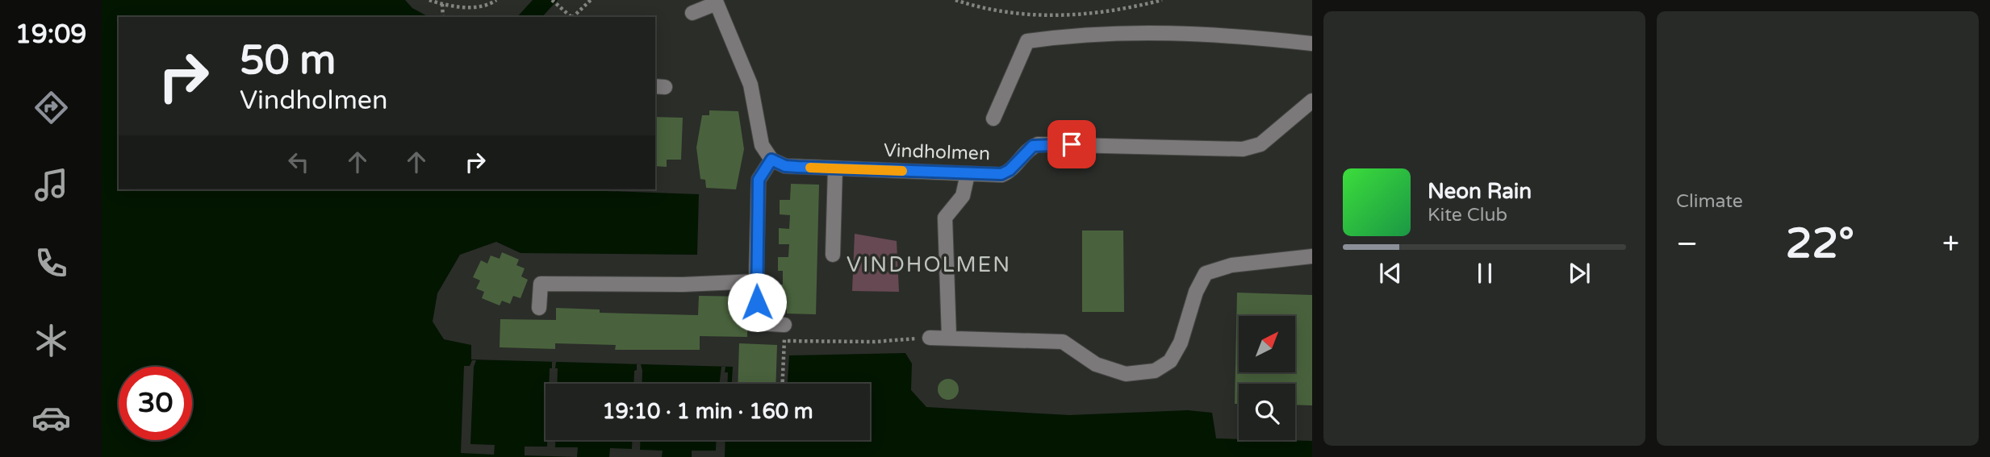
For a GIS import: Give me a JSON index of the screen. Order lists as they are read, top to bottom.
{
  "streets": {
    "street": ["Vindholmen"]
  },
  "districts": ["VINDHOLMEN"],
  "north": "top right",
  "page": {
    "tabs": "19:09",
    "tile": "Climate",
    "turn": ["50 m", "Vindholmen"],
    "song": ["Neon Rain", "Kite Club"],
    "heat": ["−", "22°", "+"],
    "limit": "30",
    "trip": "19:10 · 1 min · 160 m"
  }
}
